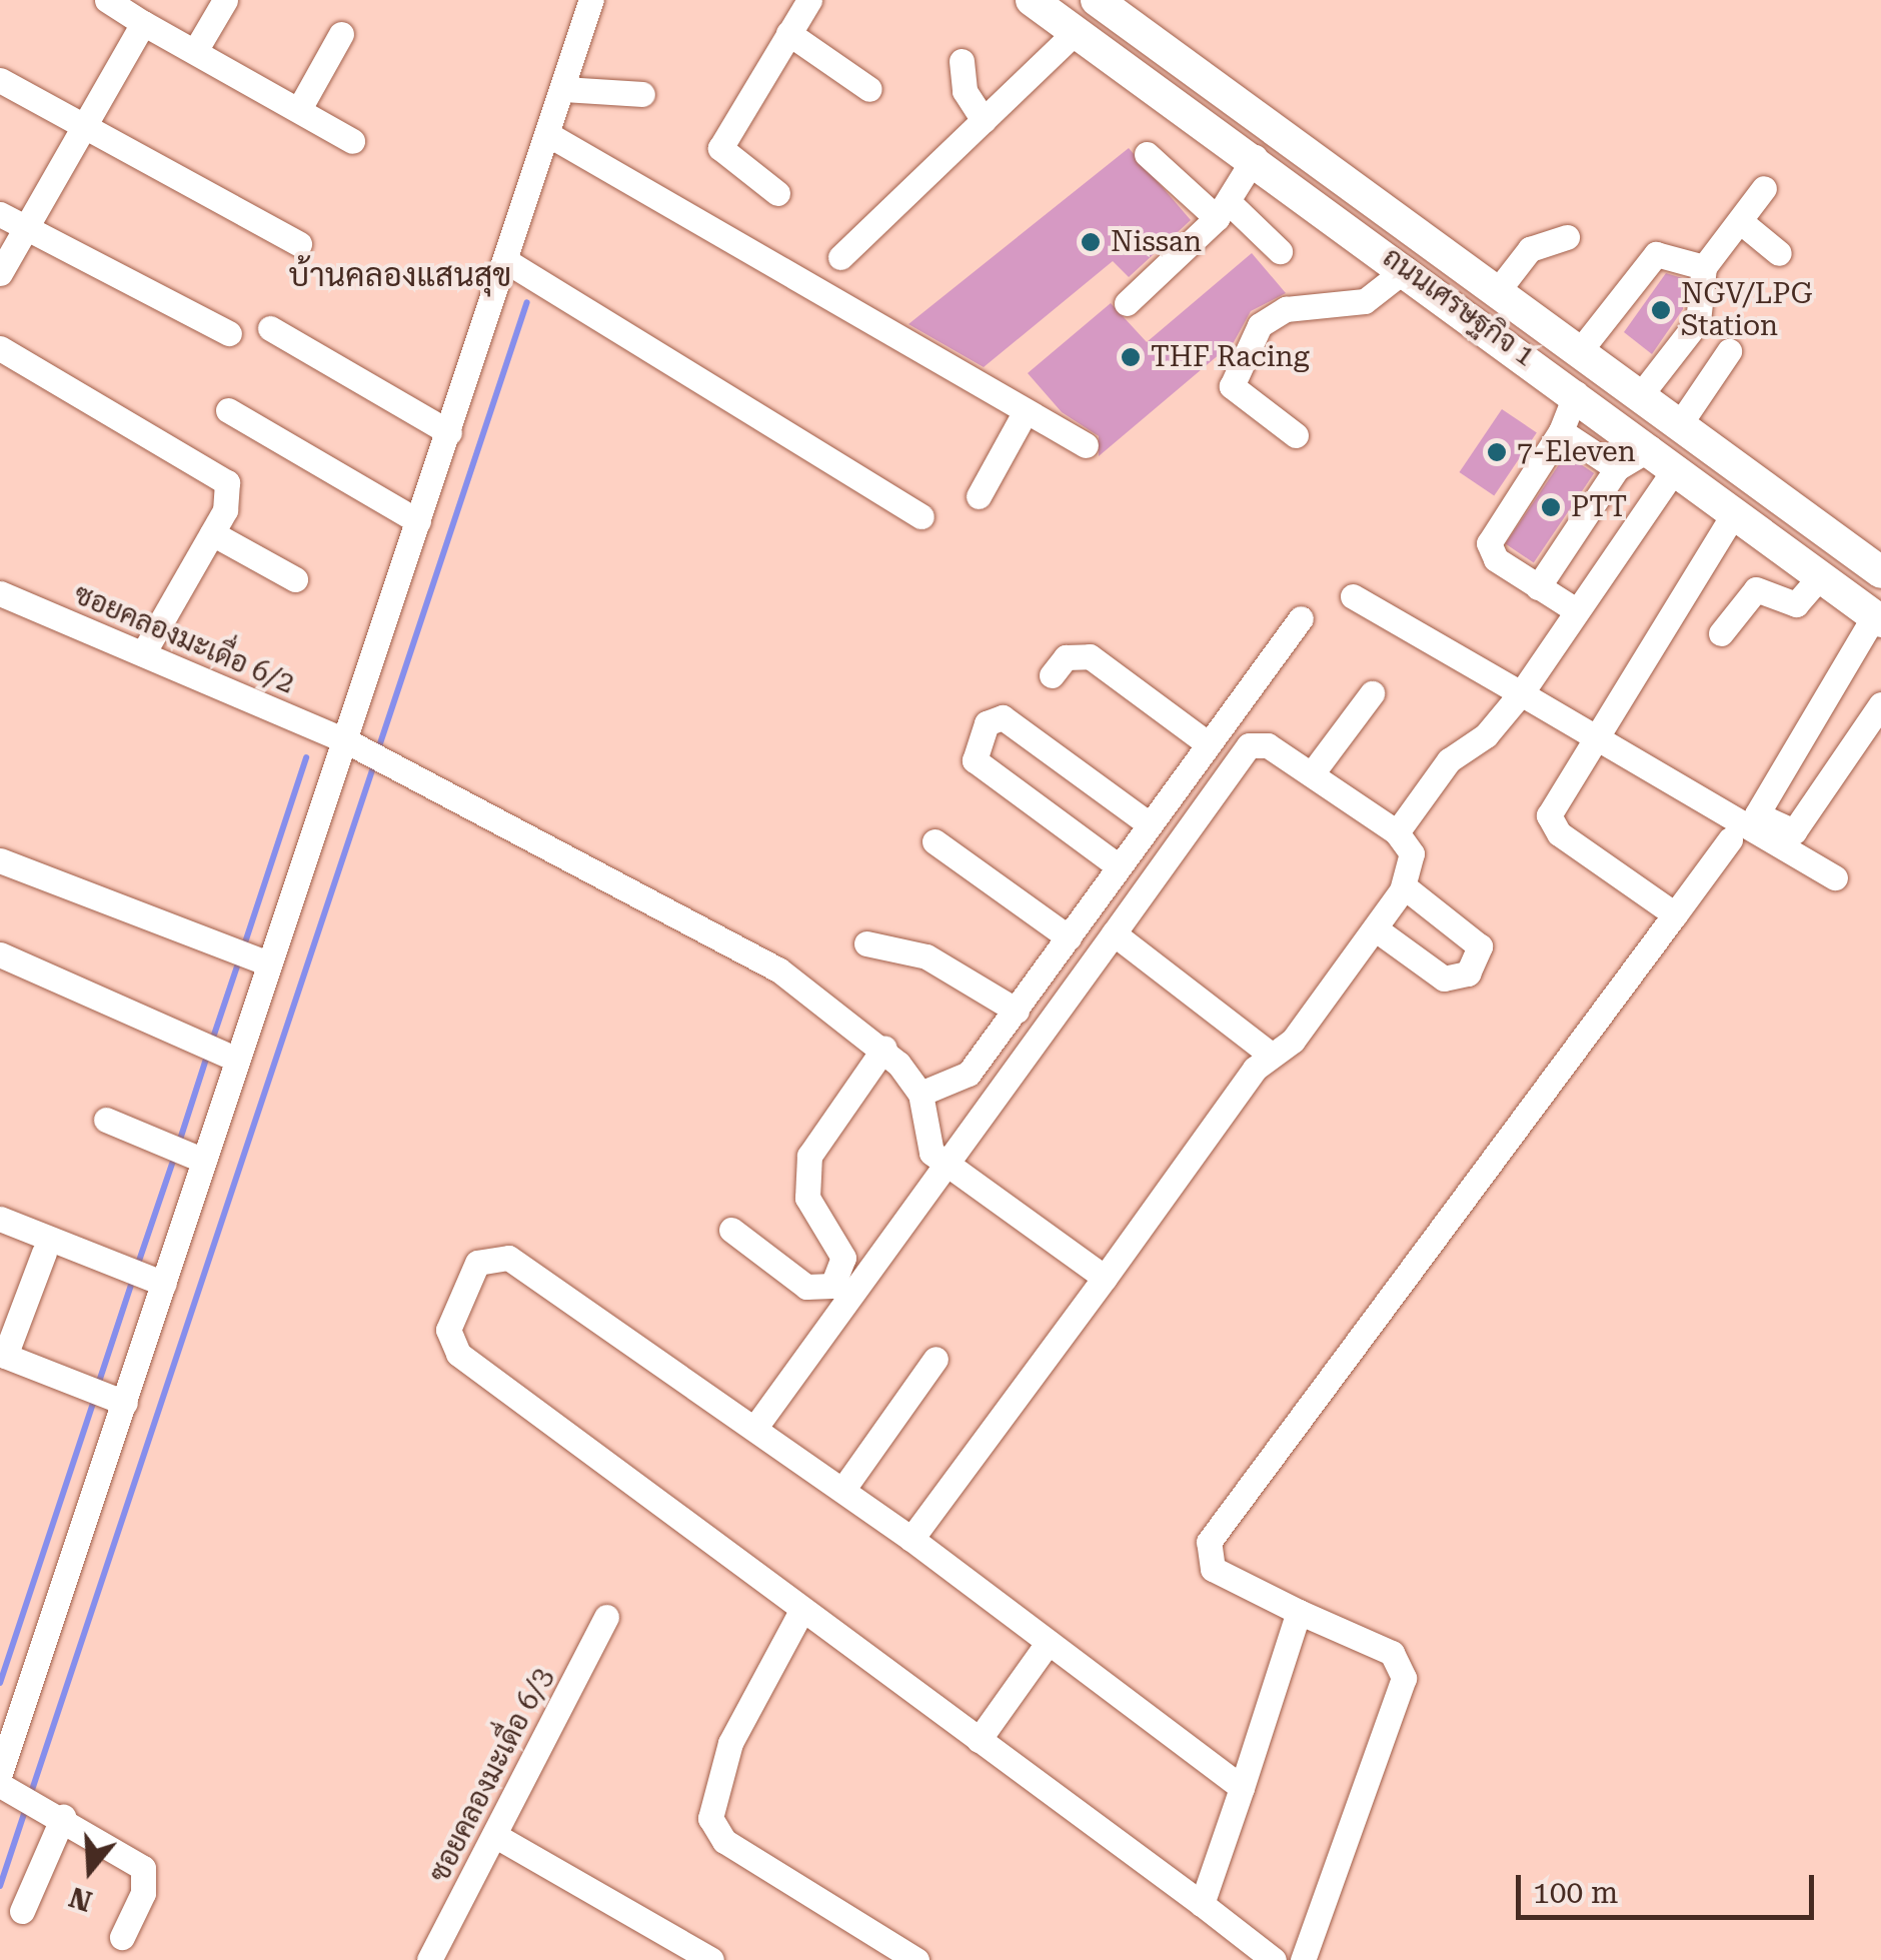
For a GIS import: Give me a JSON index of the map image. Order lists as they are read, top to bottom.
{
  "streets": {
    "main road": ["ถนนเศรษฐกิจ 1"],
    "street": ["ซอยคลองมะเดื่อ 6/2", "ซอยคลองมะเดื่อ 6/3"]
  },
  "districts": ["บ้านคลองแสนสุข"],
  "places": [
    "Nissan",
    "NGV/LPG Station",
    "THF Racing",
    "7-Eleven",
    "PTT"
  ],
  "scale_bar": "100 m",
  "north": "bottom"
}
